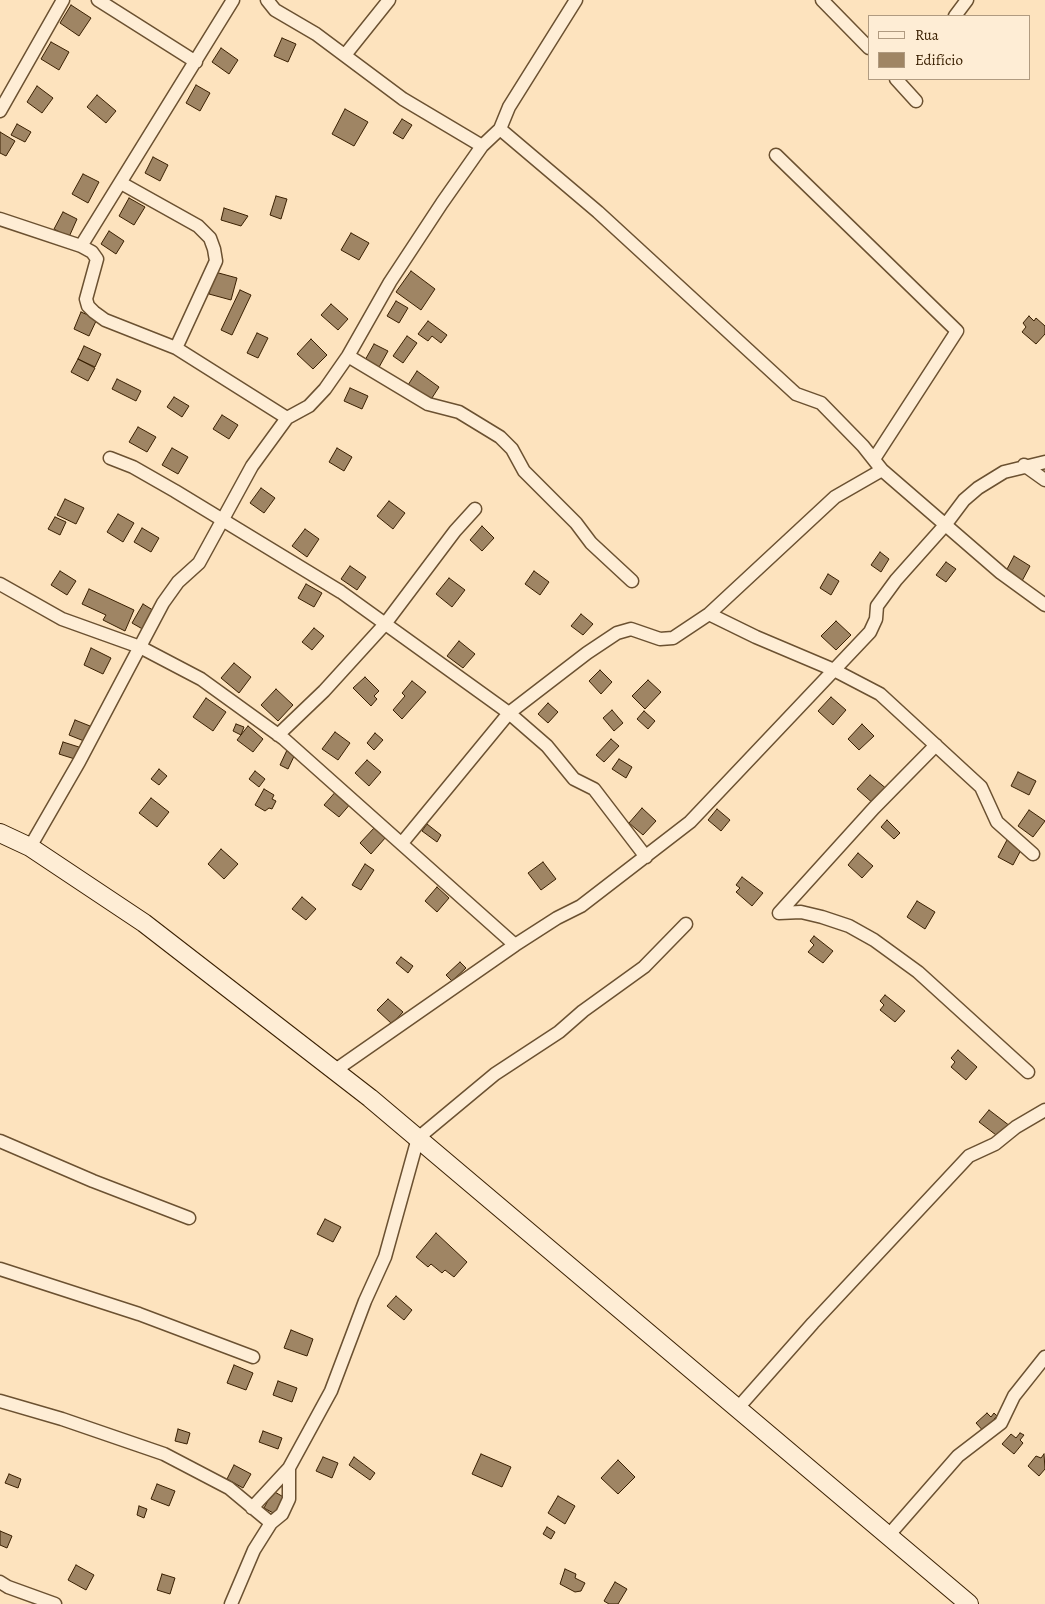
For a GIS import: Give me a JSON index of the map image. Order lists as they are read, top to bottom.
{
  "legend": ["Rua", "Edifício"]
}
